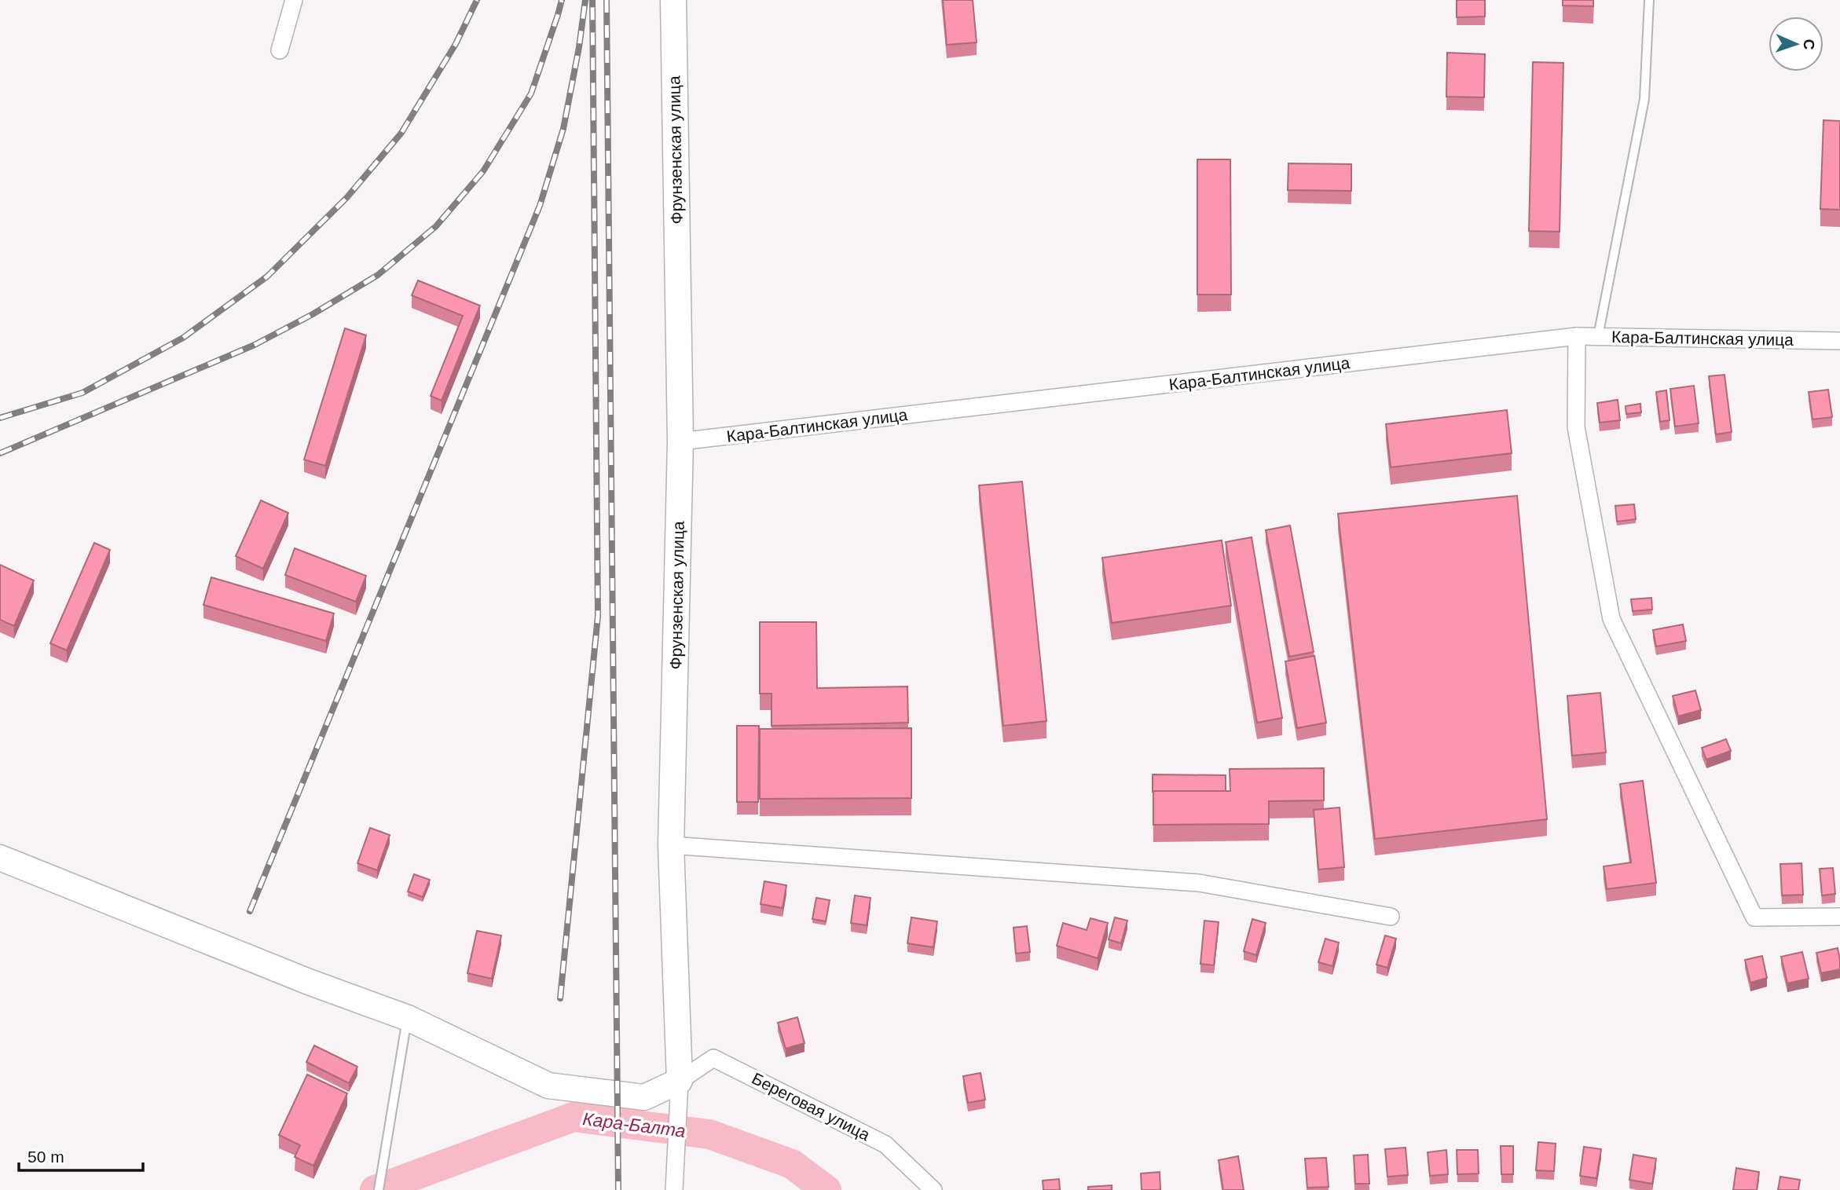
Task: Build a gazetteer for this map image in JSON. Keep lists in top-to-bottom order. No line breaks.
{"streets":{"street":["Фрунзенская улица","Кара-Балтинская улица","Береговая улица"]},"crossings":[["Фрунзенская улица","Кара-Балтинская улица"],["Фрунзенская улица","Береговая улица"]],"water":["Кара-Балта"],"scale_bar":"50 m","north":"right"}
